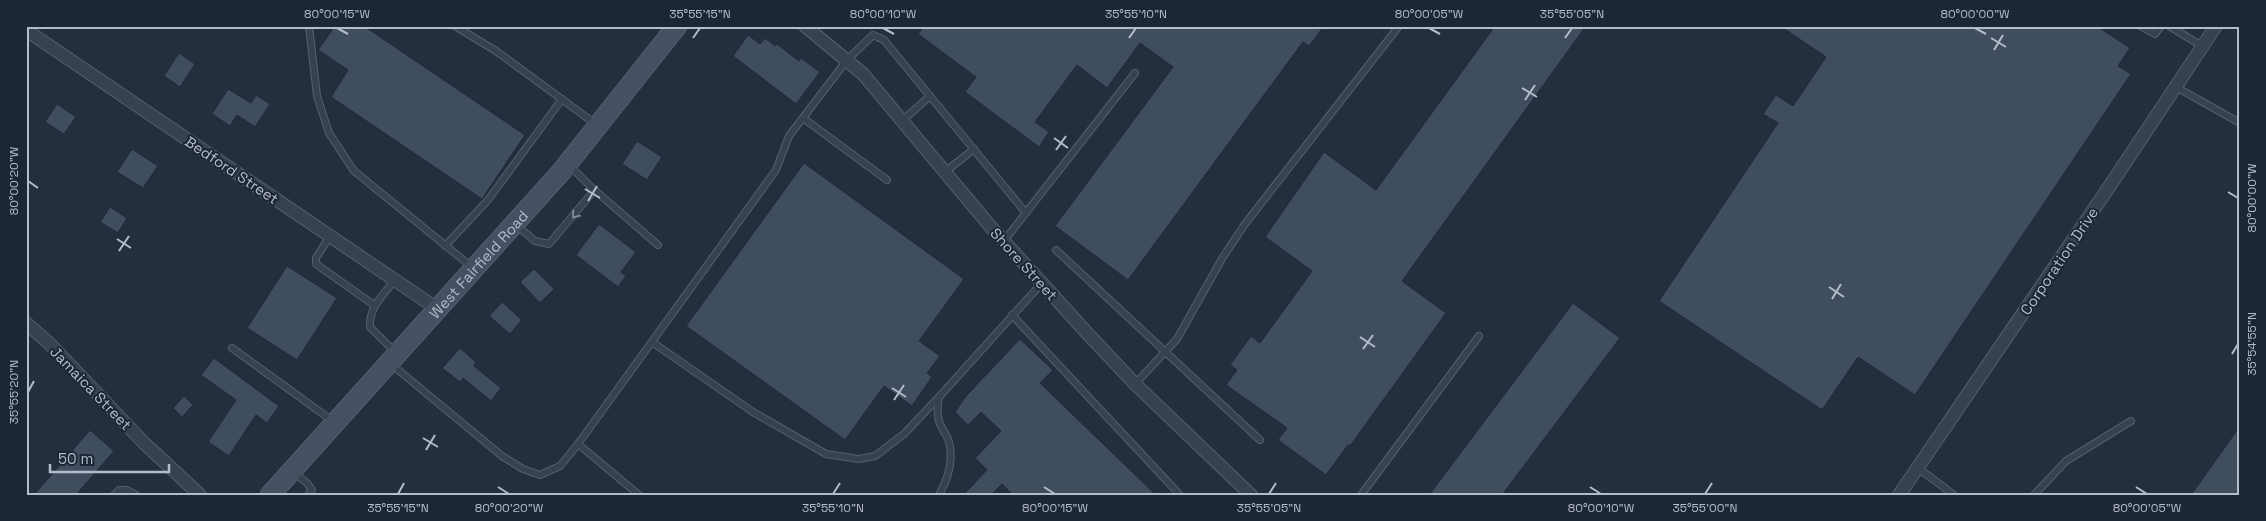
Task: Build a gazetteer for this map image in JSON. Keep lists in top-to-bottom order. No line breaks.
{"streets":{"main road":["West Fairfield Road"],"street":["Bedford Street","Corporation Drive","Shore Street","Jamaica Street"]},"crossings":[["Bedford Street","West Fairfield Road"]],"scale_bar":"50 m","coordinates":["80°00'15\"W","35°55'15\"N","80°00'10\"W","35°55'10\"N","80°00'05\"W","35°55'05\"N","80°00'00\"W","80°00'20\"W","35°54'55\"N","35°55'20\"N","35°55'00\"N"]}
